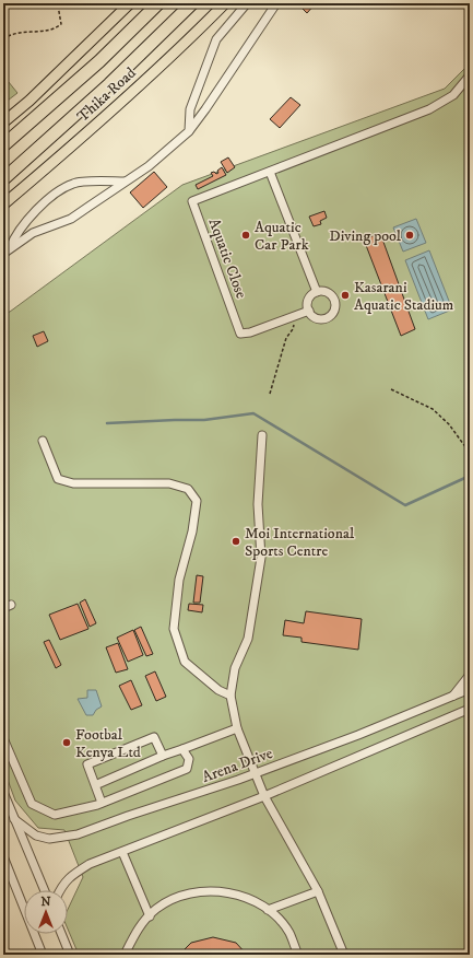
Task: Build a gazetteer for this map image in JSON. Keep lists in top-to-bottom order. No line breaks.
{"streets":{"highway":["Thika Road"],"street":["Aquatic Close","Arena Drive"]},"places":["Aquatic Car Park","Diving pool","Kasarani Aquatic Stadium","Moi International Sports Centre","Footbal Kenya Ltd"],"north":"top"}
